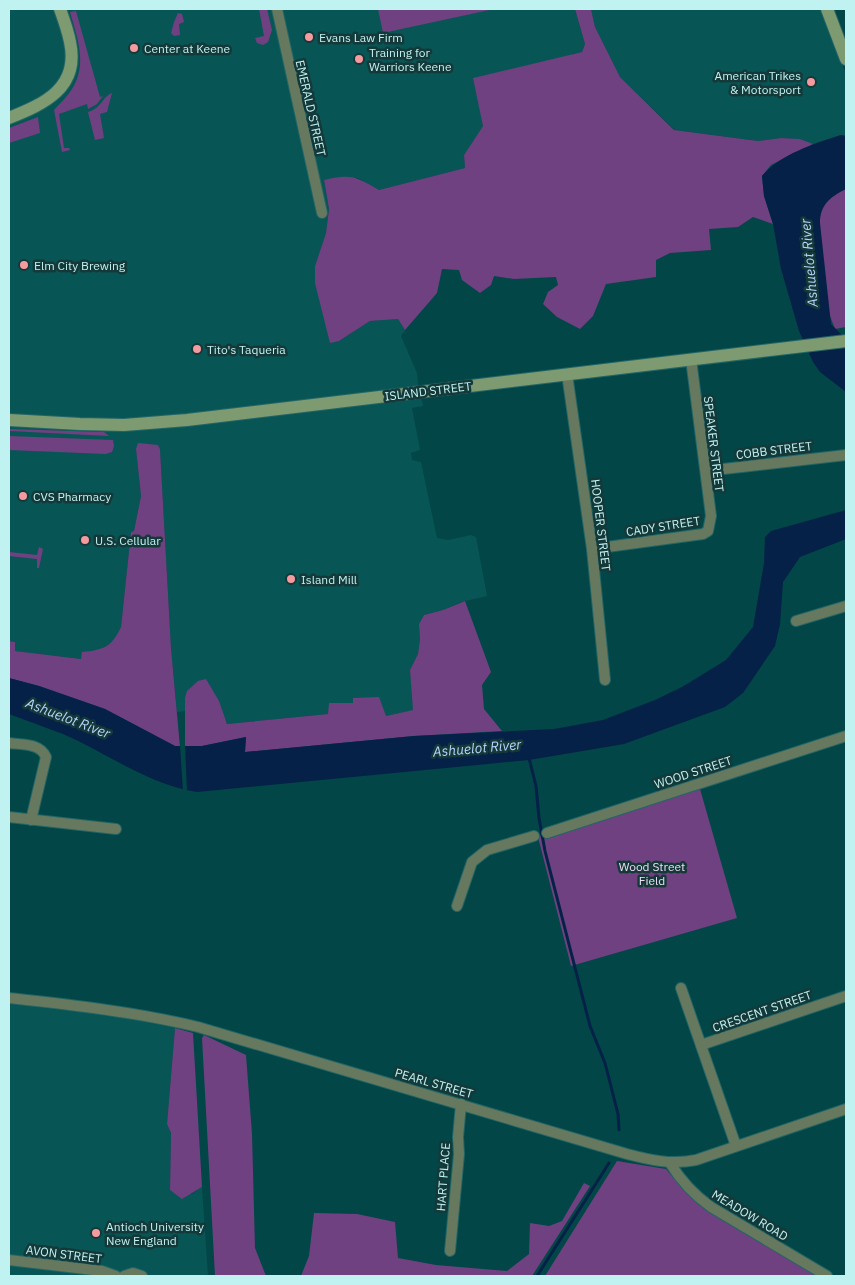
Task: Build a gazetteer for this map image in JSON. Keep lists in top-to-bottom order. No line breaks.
{"streets":{"street":["EMERALD STREET","ISLAND STREET","SPEAKER STREET","COBB STREET","HOOPER STREET","CADY STREET","WOOD STREET","CRESCENT STREET","PEARL STREET","HART PLACE","MEADOW ROAD","AVON STREET"]},"crossings":[["ISLAND STREET","SPEAKER STREET"],["ISLAND STREET","HOOPER STREET"],["SPEAKER STREET","COBB STREET"],["SPEAKER STREET","CADY STREET"],["HOOPER STREET","CADY STREET"],["CRESCENT STREET","PEARL STREET"],["PEARL STREET","HART PLACE"],["PEARL STREET","MEADOW ROAD"]],"water":["Ashuelot River"],"parks":["Wood Street Field"],"places":["Evans Law Firm","Center at Keene","Training for Warriors Keene","American Trikes & Motorsport","Elm City Brewing","Tito's Taqueria","CVS Pharmacy","U.S. Cellular","Island Mill","Antioch University New England"]}
